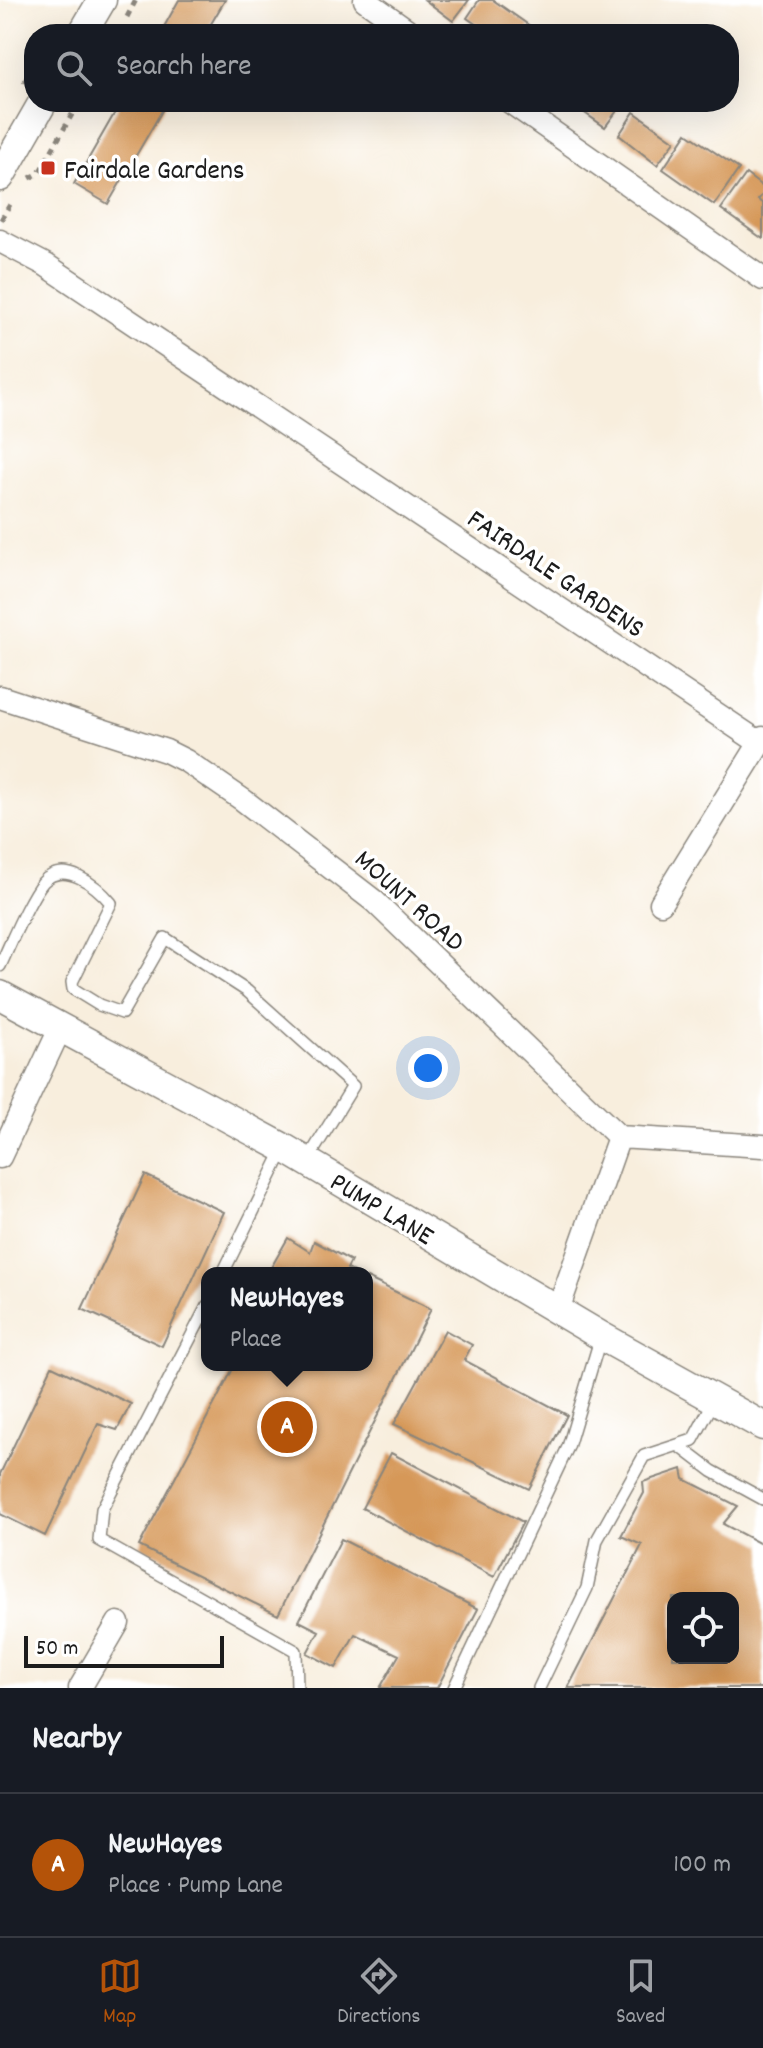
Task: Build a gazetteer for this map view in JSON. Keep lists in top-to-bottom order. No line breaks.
{"streets":{"street":["FAIRDALE GARDENS","MOUNT ROAD","PUMP LANE"]},"places":{"transit":["Fairdale Gardens"]},"scale_bar":"50 m","page":{"search":"Search here","popup":["NewHayes","Place"],"pins":"A","scale":"50 m","heading":"Nearby","list":[{"mark":"A","name":"NewHayes","note":"Place · Pump Lane","value":"100 m"}],"nav":["Map","Directions","Saved"]}}
